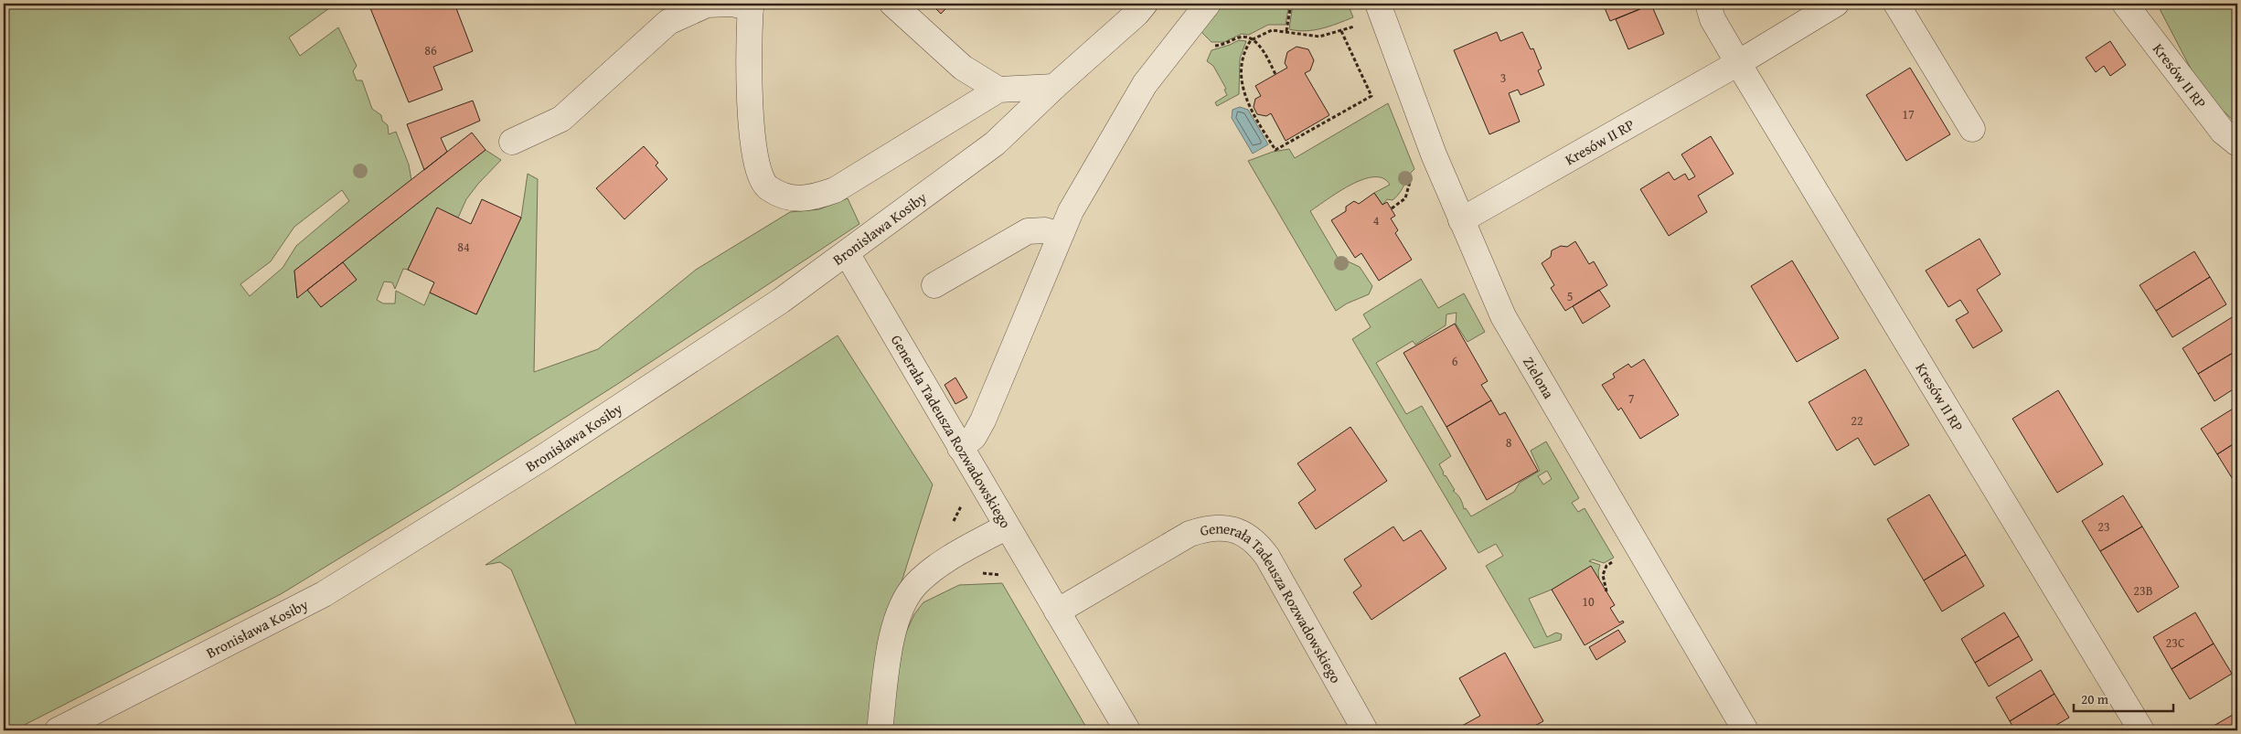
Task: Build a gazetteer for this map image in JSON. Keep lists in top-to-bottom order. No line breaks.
{"streets":{"street":["Kresów II RP","Bronisława Kosiby","Zielona","Generała Tadeusza Rozwadowskiego"]},"crossings":[["Kresów II RP","Zielona"],["Bronisława Kosiby","Generała Tadeusza Rozwadowskiego"]],"house_numbers":["86","3","17","4","84","5","6","7","22","8","23","23B","10","23C"],"scale_bar":"20 m"}
